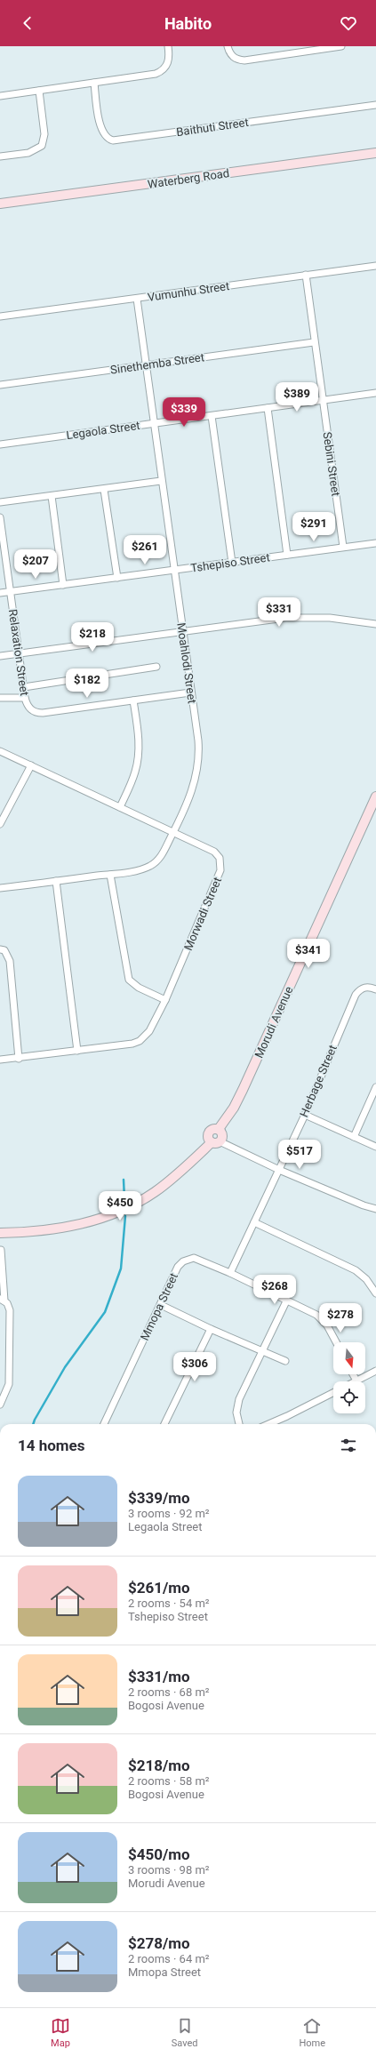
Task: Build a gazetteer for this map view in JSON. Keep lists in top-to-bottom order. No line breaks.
{"streets":{"street":["Baithuti Street","Waterberg Road","Vumunhu Street","Sinethemba Street","Legaola Street","Sebini Street","Tshepiso Street","Relaxation Street","Moahlodi Street","Morwadi Street","Morudi Avenue","Herbage Street","Mmopa Street"]},"crossings":[["Vumunhu Street","Sebini Street"],["Vumunhu Street","Moahlodi Street"],["Sinethemba Street","Sebini Street"],["Sinethemba Street","Moahlodi Street"],["Legaola Street","Sebini Street"],["Legaola Street","Moahlodi Street"],["Sebini Street","Tshepiso Street"],["Tshepiso Street","Relaxation Street"],["Tshepiso Street","Moahlodi Street"],["Relaxation Street","Moahlodi Street"],["Moahlodi Street","Morwadi Street"],["Herbage Street","Mmopa Street"]],"north":"bottom","page":{"header":"Habito","price":["$389","$339","$291","$261","$207","$331","$218","$182","$341","$517","$450","$268","$278","$306"],"heading":"14 homes","list":[{"name":"$339/mo","note":"3 rooms · 92 m² · Legaola Street"},{"name":"$261/mo","note":"2 rooms · 54 m² · Tshepiso Street"},{"name":"$331/mo","note":"2 rooms · 68 m² · Bogosi Avenue"},{"name":"$218/mo","note":"2 rooms · 58 m² · Bogosi Avenue"},{"name":"$450/mo","note":"3 rooms · 98 m² · Morudi Avenue"},{"name":"$278/mo","note":"2 rooms · 64 m² · Mmopa Street"}],"tabs":["Map","Saved","Home"]}}
